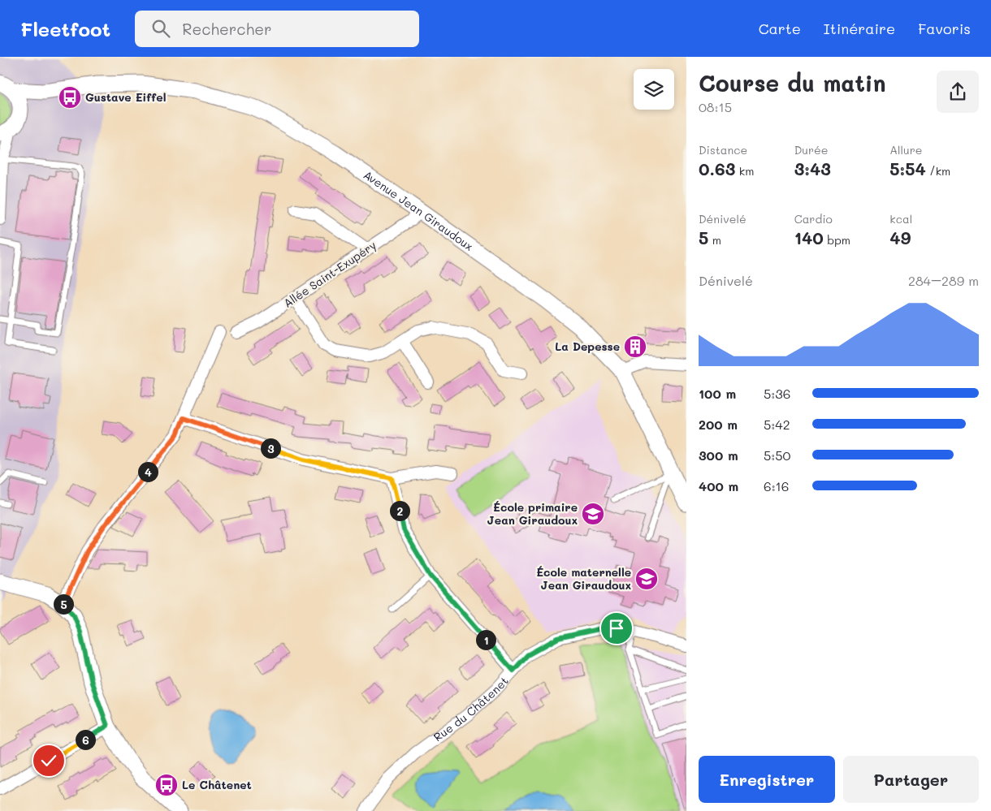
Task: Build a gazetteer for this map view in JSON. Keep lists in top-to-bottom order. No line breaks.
{"streets":{"street":["Avenue Jean Giraudoux","Allée Saint-Exupéry","Rue du Châtenet"]},"crossings":[["Avenue Jean Giraudoux","Allée Saint-Exupéry"]],"places":{"bus stop":["Gustave Eiffel","Le Châtenet"],"building":["La Depesse"],"school or university":["École primaire Jean Giraudoux","École maternelle Jean Giraudoux"]},"page":{"header":"Fleetfoot","search":"Rechercher","nav":["Carte","Itinéraire","Favoris"],"heading":["Course du matin","08:15"],"stats":[["Distance","0.63 km"],["Durée","3:43"],["Allure","5:54 /km"],["Dénivelé","5 m"],["Cardio","140 bpm"],["kcal","49"]],"chart":["Dénivelé","284–289 m"],"list":[{"name":"100 m","note":"5:36"},{"name":"200 m","note":"5:42"},{"name":"300 m","note":"5:50"},{"name":"400 m","note":"6:16"}],"pins":["3","4","2","5","1","6"],"buttons":["Enregistrer","Partager"]}}
